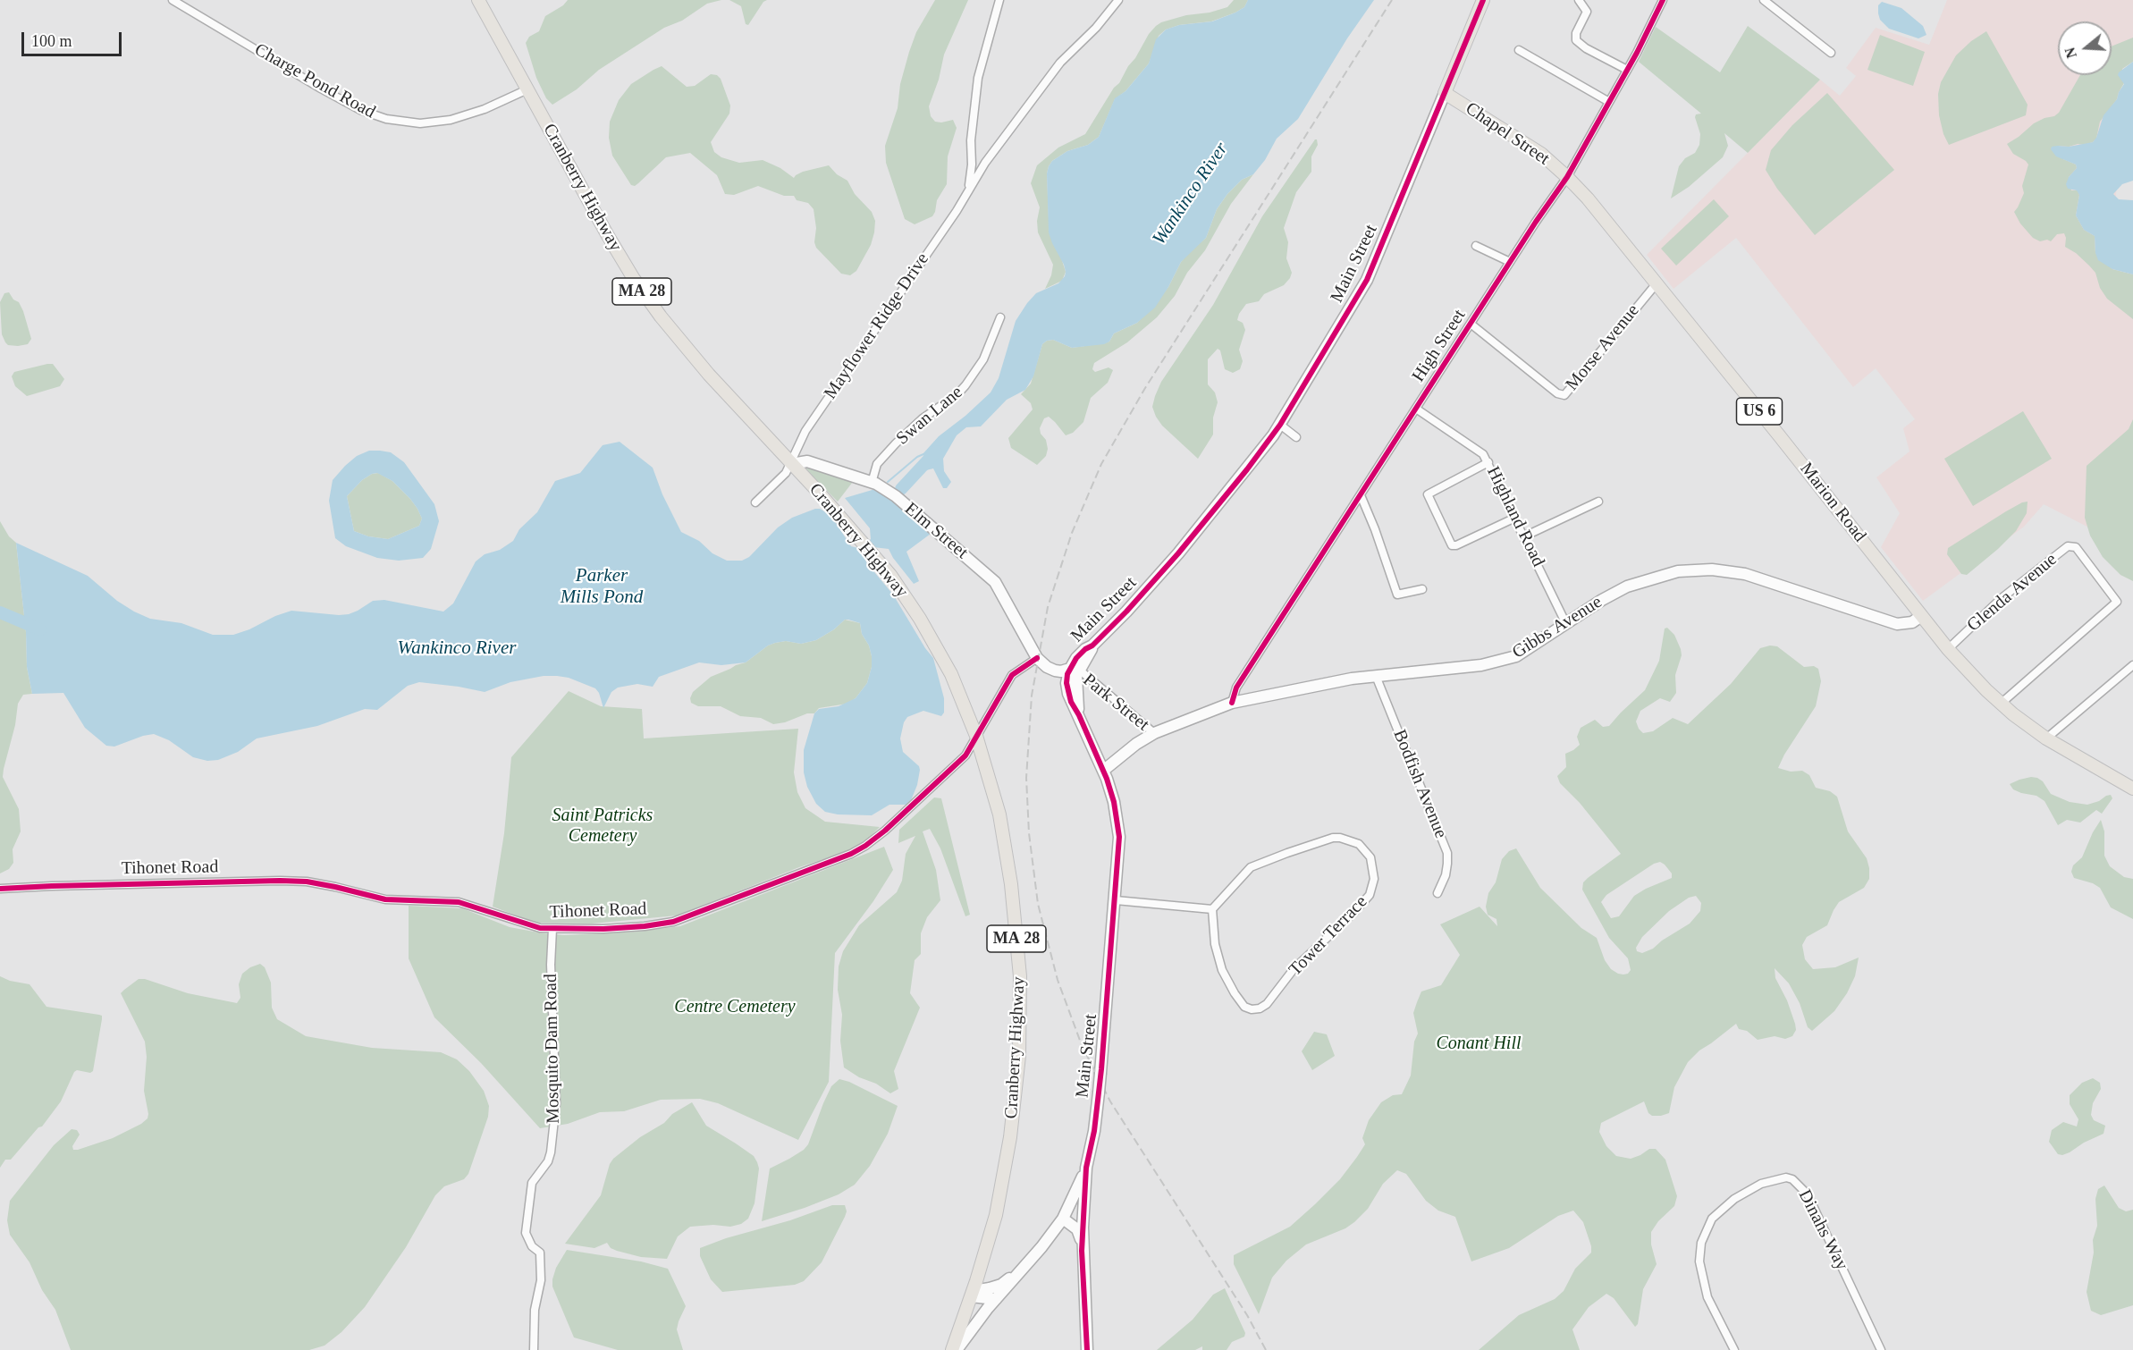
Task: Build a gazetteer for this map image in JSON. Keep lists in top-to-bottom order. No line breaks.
{"streets":{"main road":["Chapel Street","Cranberry Highway","Main Street","MA 28","US 6","Marion Road","Elm Street","Gibbs Avenue"],"street":["Charge Pond Road","Mayflower Ridge Drive","High Street","Morse Avenue","Swan Lane","Highland Road","Glenda Avenue","Park Street","Bodfish Avenue","Tihonet Road","Tower Terrace","Mosquito Dam Road","Dinahs Way"]},"crossings":[["Charge Pond Road","Cranberry Highway"],["Chapel Street","Main Street"],["Chapel Street","High Street"],["Chapel Street","Marion Road"],["Cranberry Highway","Mayflower Ridge Drive"],["Cranberry Highway","Elm Street"],["Cranberry Highway","Tihonet Road"],["Main Street","Elm Street"],["Main Street","Gibbs Avenue"],["Main Street","Park Street"],["Mayflower Ridge Drive","Elm Street"],["High Street","Morse Avenue"],["High Street","Marion Road"],["High Street","Highland Road"],["High Street","Gibbs Avenue"],["Morse Avenue","Marion Road"],["Swan Lane","Elm Street"],["Marion Road","Glenda Avenue"],["Marion Road","Gibbs Avenue"],["Highland Road","Gibbs Avenue"],["Elm Street","Park Street"],["Elm Street","Tihonet Road"],["Gibbs Avenue","Park Street"],["Gibbs Avenue","Bodfish Avenue"],["Tihonet Road","Mosquito Dam Road"]],"water":["Wankinco River","Parker Mills Pond"],"parks":["Saint Patricks Cemetery","Centre Cemetery","Conant Hill"],"scale_bar":"100 m","north":"left"}
